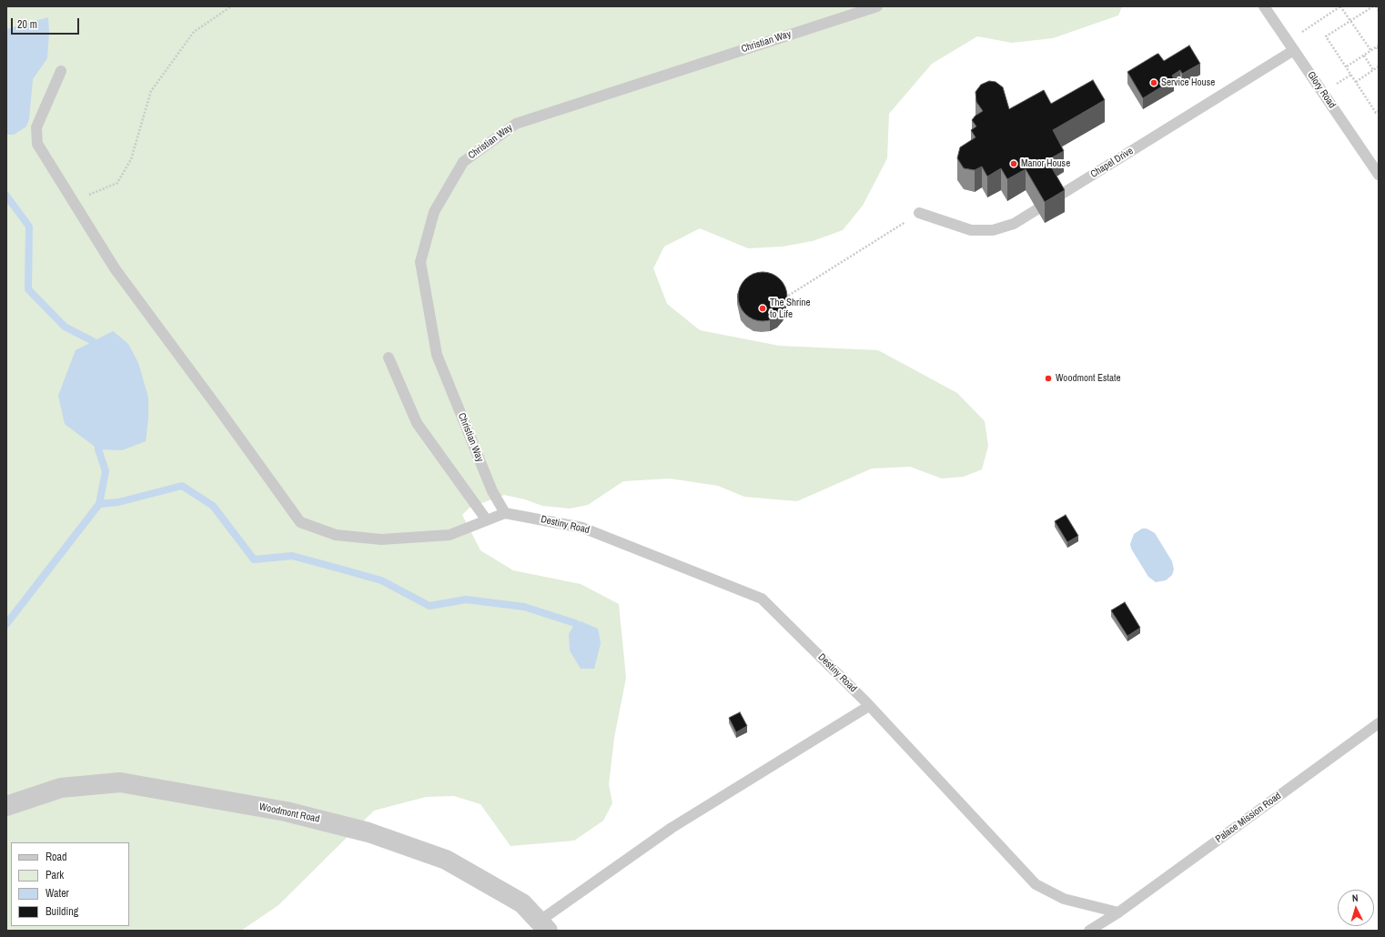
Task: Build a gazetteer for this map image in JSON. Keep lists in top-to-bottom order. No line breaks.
{"streets":{"street":["Woodmont Road"],"lane":["Christian Way","Glory Road","Chapel Drive","Destiny Road","Palace Mission Road"]},"crossings":[["Christian Way","Destiny Road"],["Glory Road","Chapel Drive"],["Destiny Road","Palace Mission Road"]],"places":["Service House","Manor House","The Shrine to Life","Woodmont Estate"],"legend":["Road","Park","Water","Building"],"scale_bar":"20 m","north":"top"}
